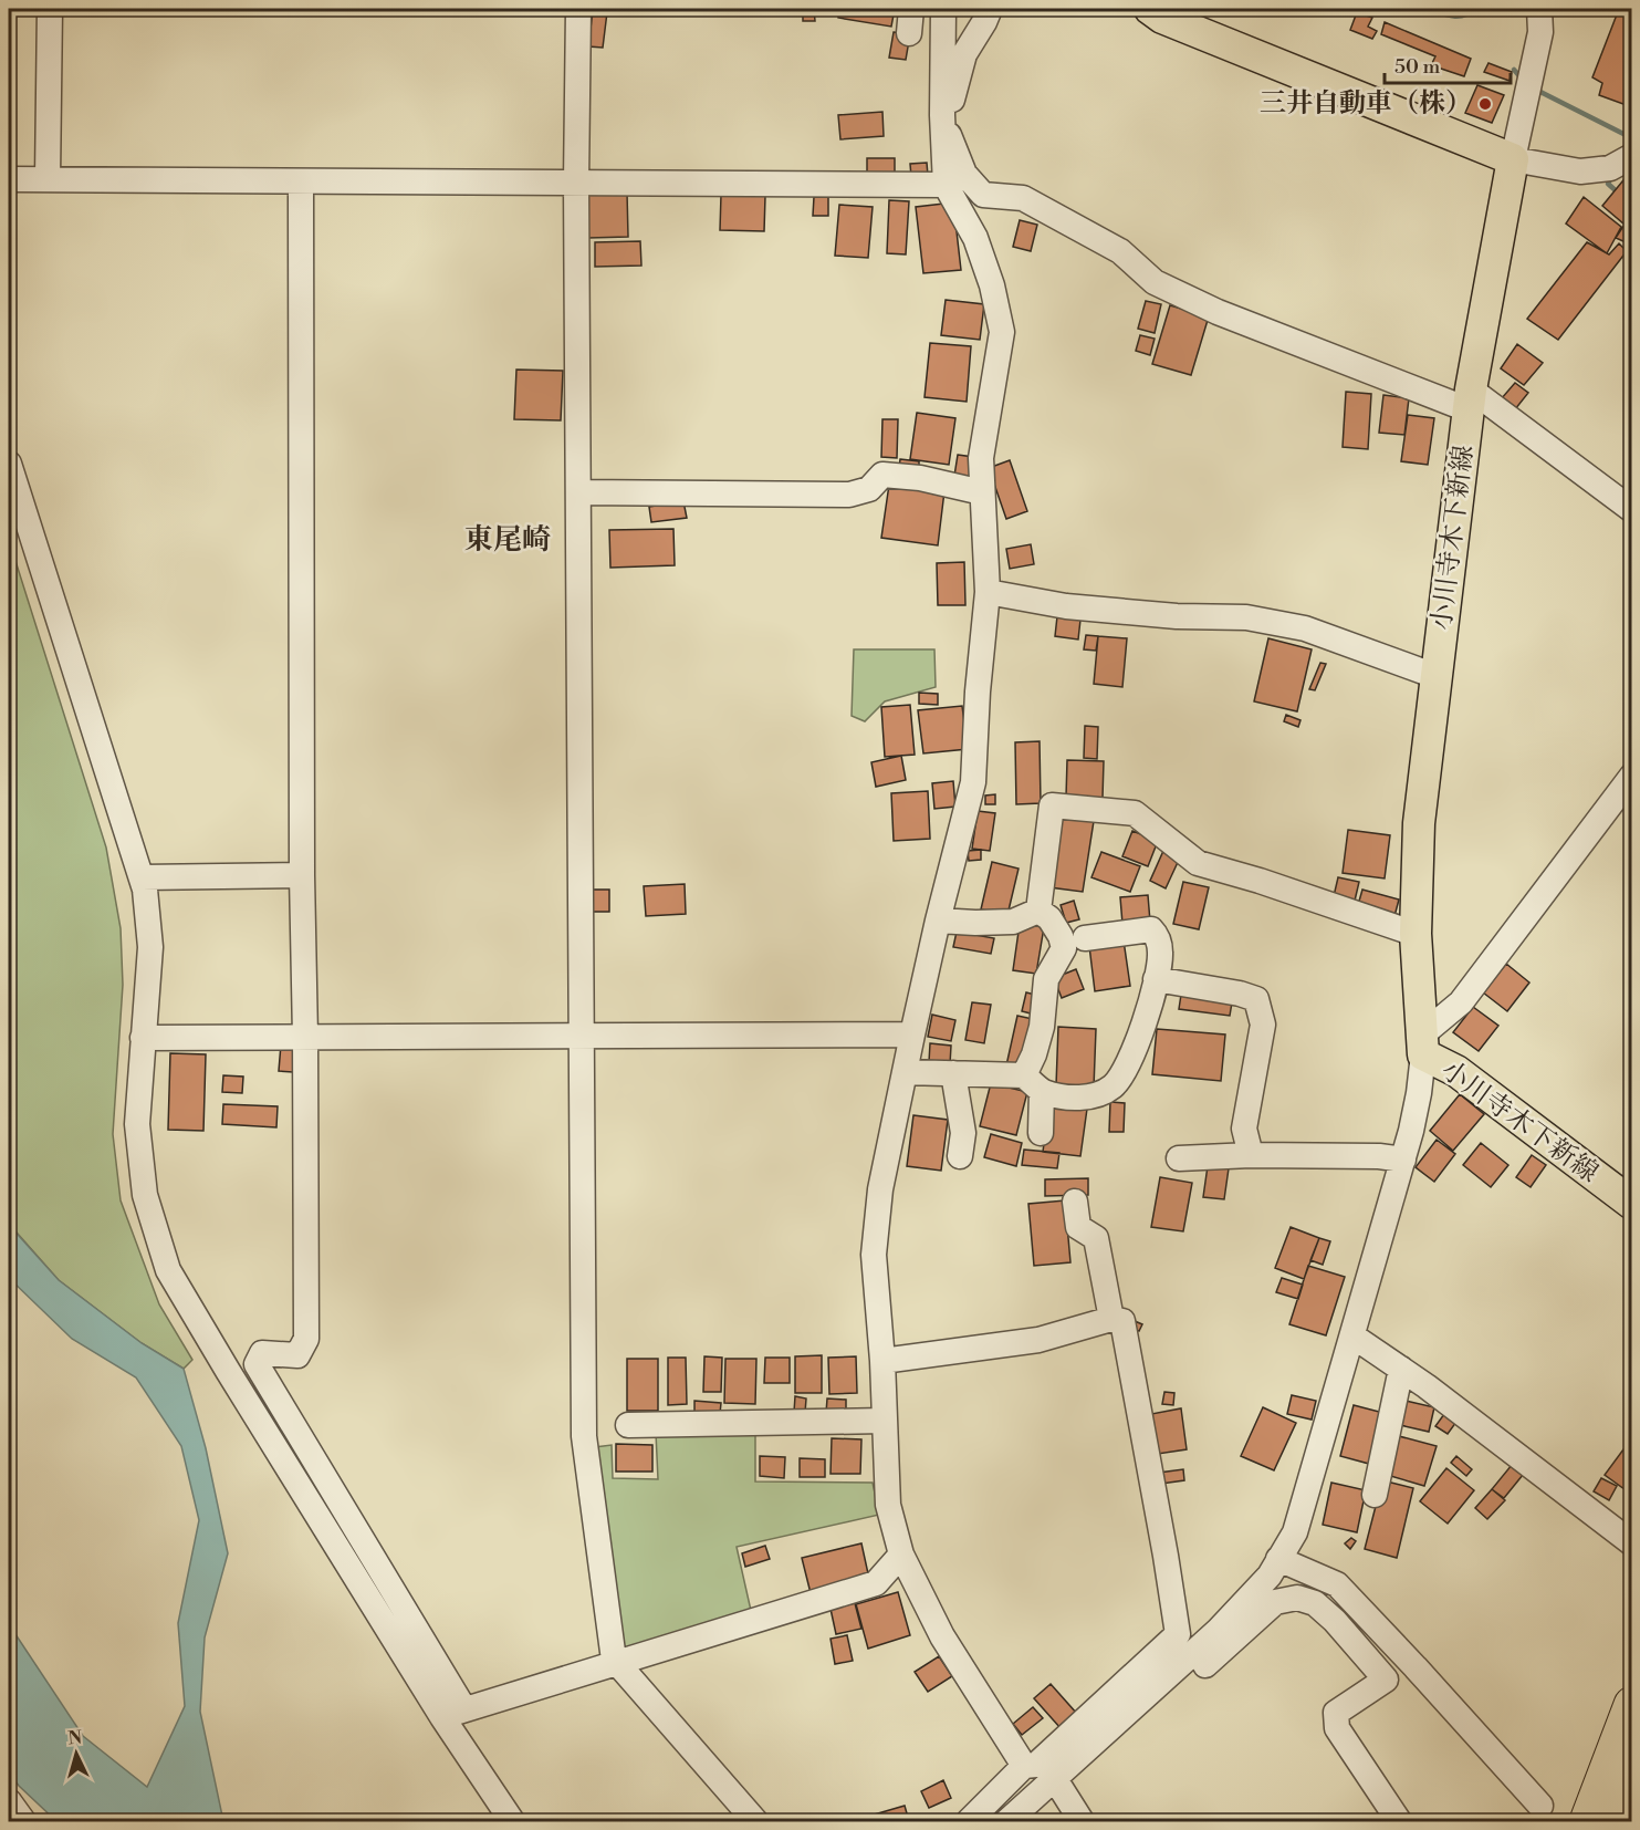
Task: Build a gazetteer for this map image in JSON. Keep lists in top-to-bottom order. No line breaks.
{"streets":{"main road":["小川寺木下新線"]},"districts":["東尾崎"],"places":["三井自動車（株）"],"scale_bar":"50 m","north":"top"}
